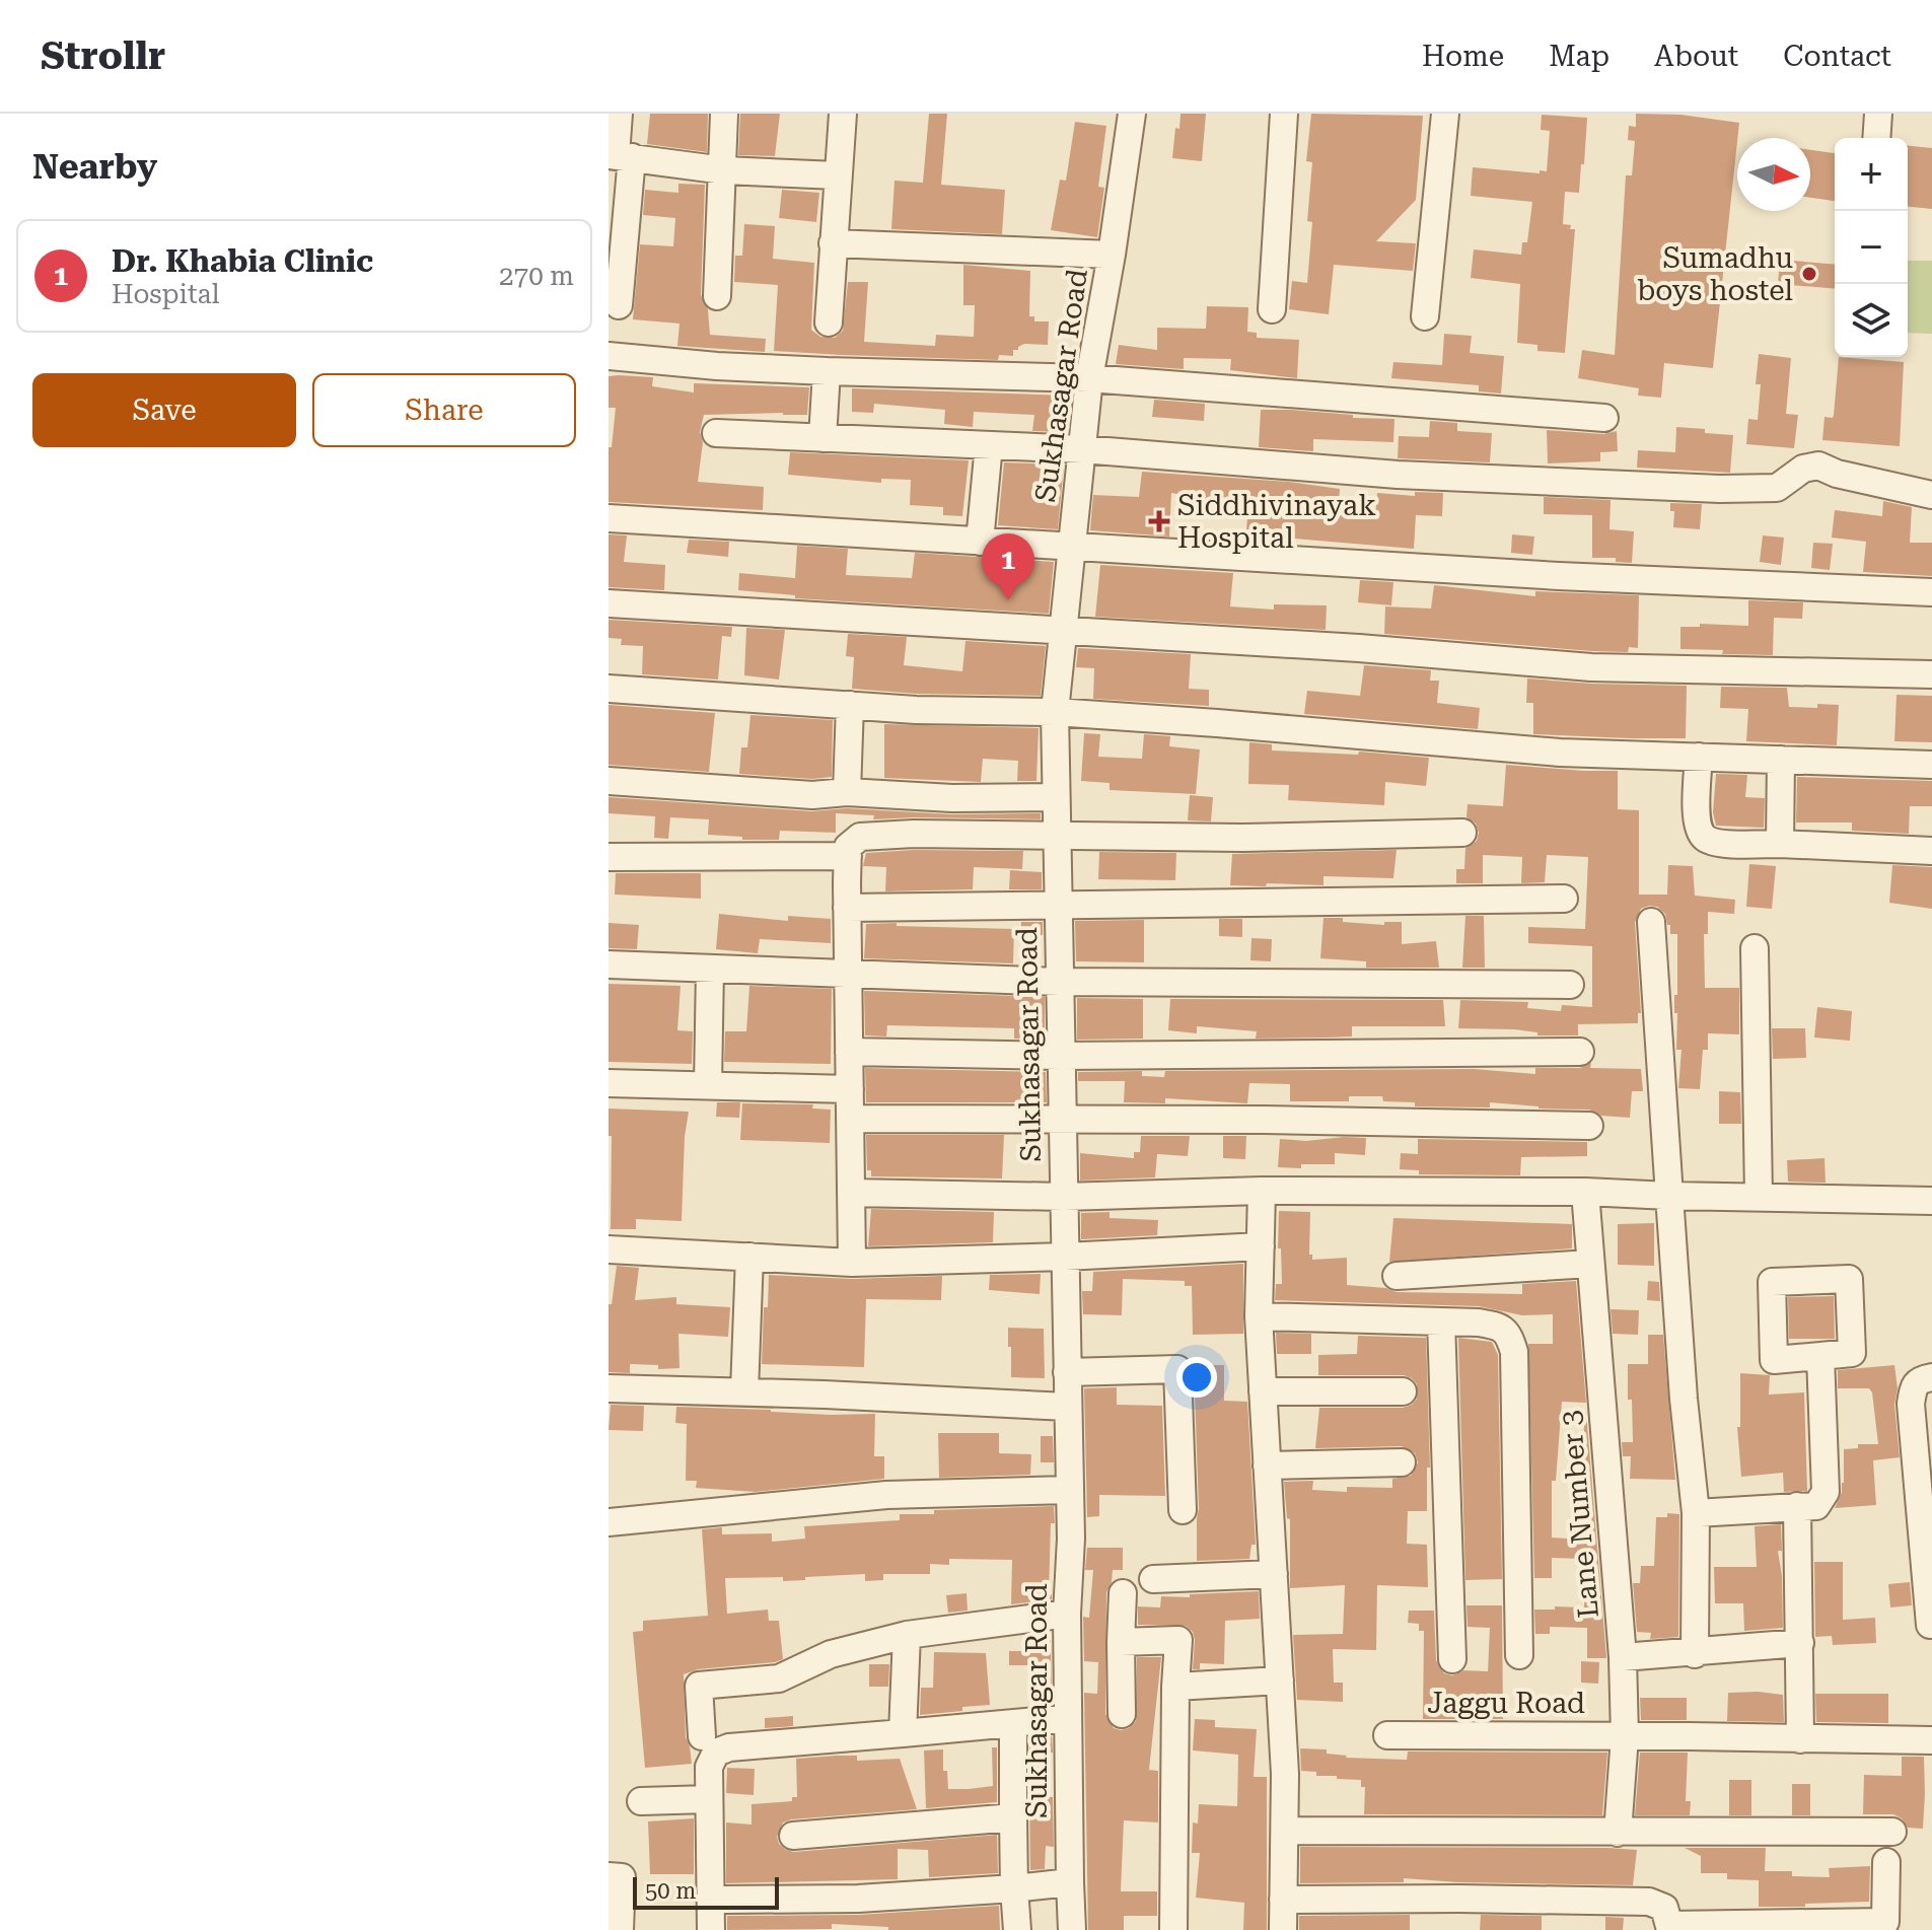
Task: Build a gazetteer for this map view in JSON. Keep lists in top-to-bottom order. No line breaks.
{"streets":{"street":["Sukhasagar Road","Lane Number 3","Jaggu Road"]},"crossings":[["Lane Number 3","Jaggu Road"]],"places":{"other":["Sumadhu boys hostel"],"health":["Siddhivinayak Hospital"]},"scale_bar":"50 m","north":"right","page":{"header":"Strollr","nav":["Home","Map","About","Contact"],"heading":"Nearby","map_buttons":["+","−"],"list":[{"mark":"1","name":"Dr. Khabia Clinic","note":"Hospital","value":"270 m"}],"buttons":["Save","Share"],"pins":"1","scale":"50 m"}}
